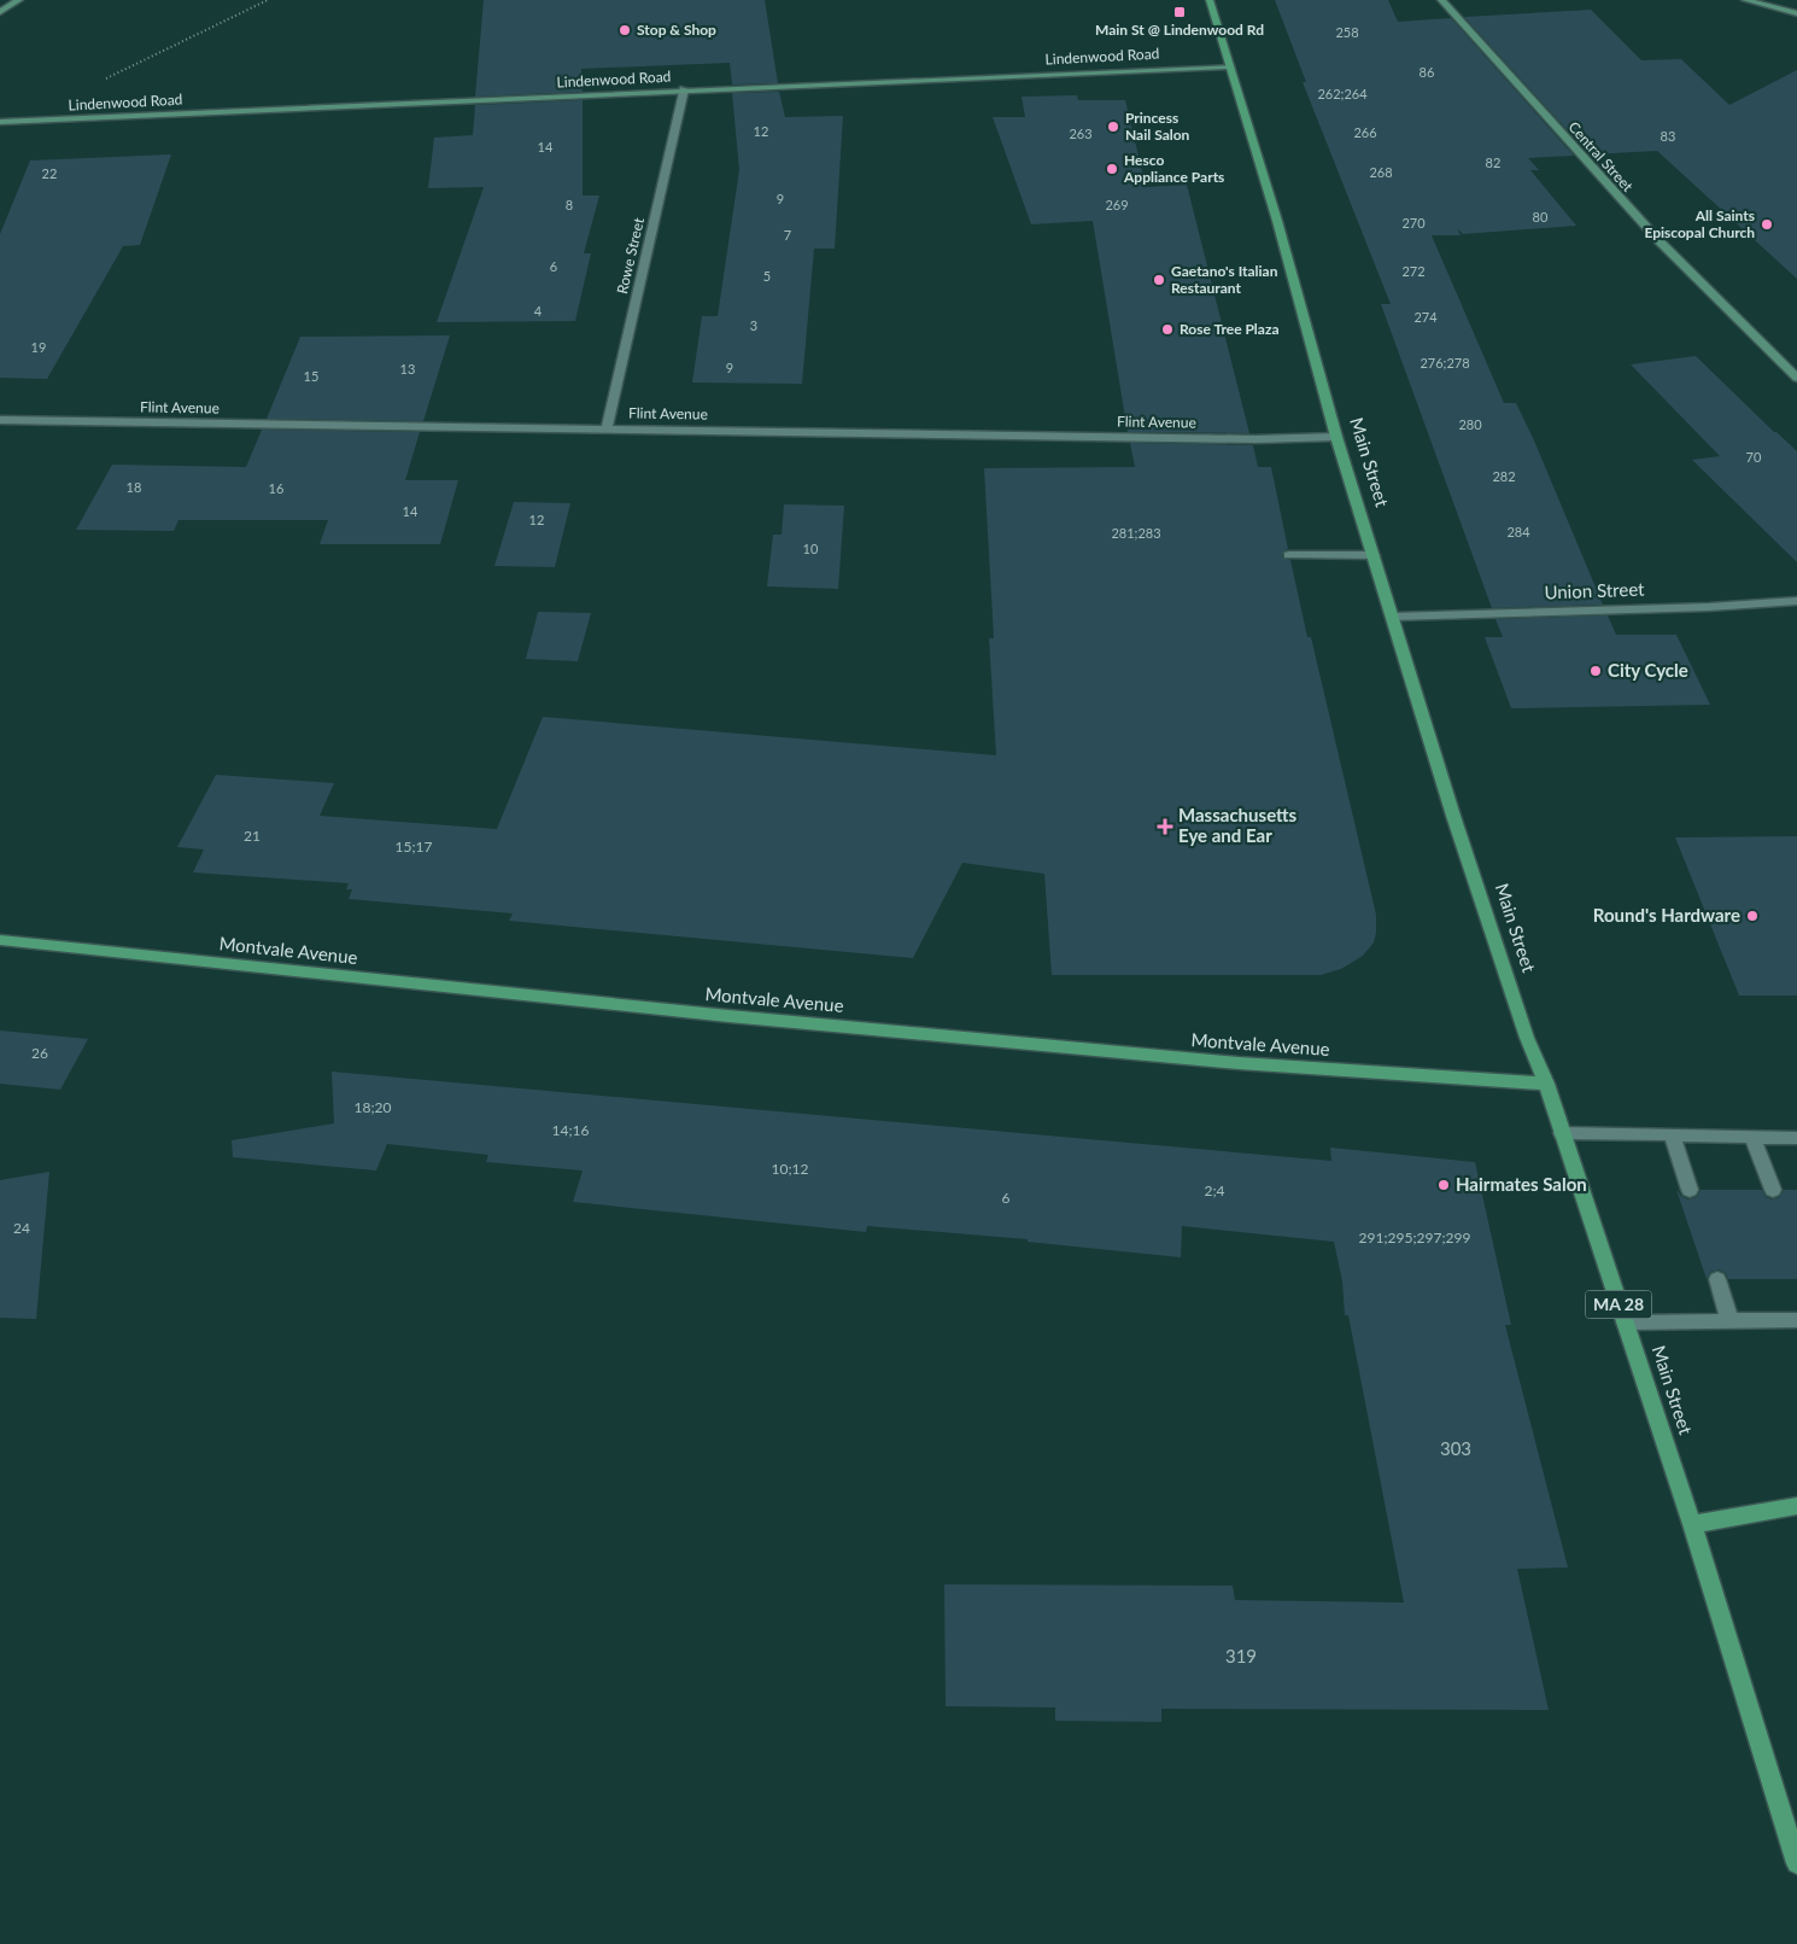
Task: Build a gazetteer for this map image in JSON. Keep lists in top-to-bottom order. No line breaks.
{"streets":{"main road":["Main Street","Montvale Avenue","MA 28"],"street":["Lindenwood Road","Central Street","Rowe Street","Flint Avenue","Union Street"]},"crossings":[["Lindenwood Road","Rowe Street"],["Lindenwood Road","Main Street"],["Rowe Street","Flint Avenue"],["Flint Avenue","Main Street"],["Main Street","Union Street"],["Main Street","Montvale Avenue"]],"places":{"transit":["Main St @ Lindenwood Rd"],"other":["Stop & Shop","Princess Nail Salon","Hesco Appliance Parts","All Saints Episcopal Church","Gaetano's Italian Restaurant","Rose Tree Plaza","City Cycle","Round's Hardware","Hairmates Salon"],"health":["Massachusetts Eye and Ear"]},"house_numbers":["258","86","262;264","12","266","263","83","14","82","268","22","9","8","269","80","270","7","6","272","5","4","274","3","19","276;278","9","13","15","280","70","282","18","16","14","12","284","281;283","10","21","15;17","26","18;20","14;16","10;12","2;4","6","24","291;295;297;299","303","319"]}
